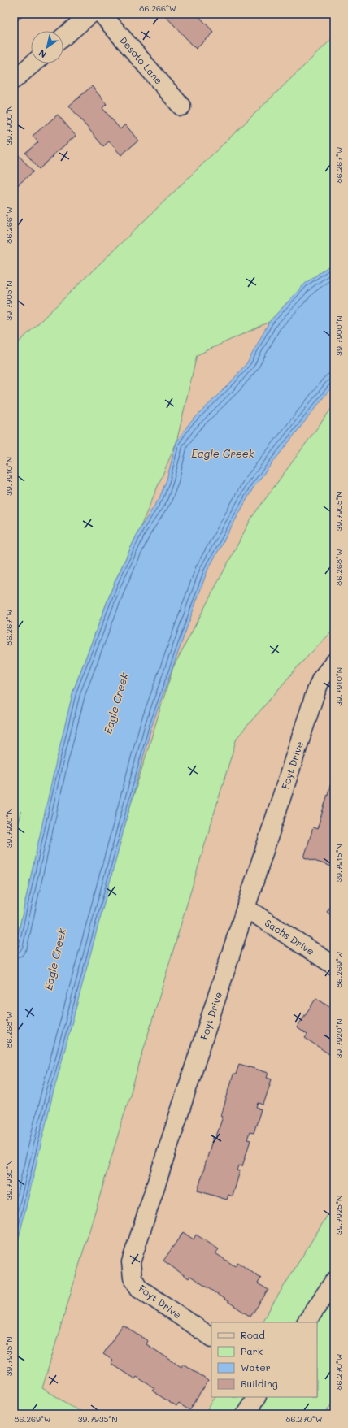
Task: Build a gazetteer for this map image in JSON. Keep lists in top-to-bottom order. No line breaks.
{"streets":{"street":["Desoto Lane","Foyt Drive","Sachs Drive"]},"crossings":[["Foyt Drive","Sachs Drive"]],"water":["Eagle Creek"],"legend":["Road","Park","Water","Building"],"north":"bottom left","coordinates":["86.266°W","39.7900°N","86.267°W","39.7905°N","39.7910°N","86.268°W","39.7920°N","39.7915°N","86.269°W","39.7930°N","39.7925°N","39.7935°N","86.270°W"]}
